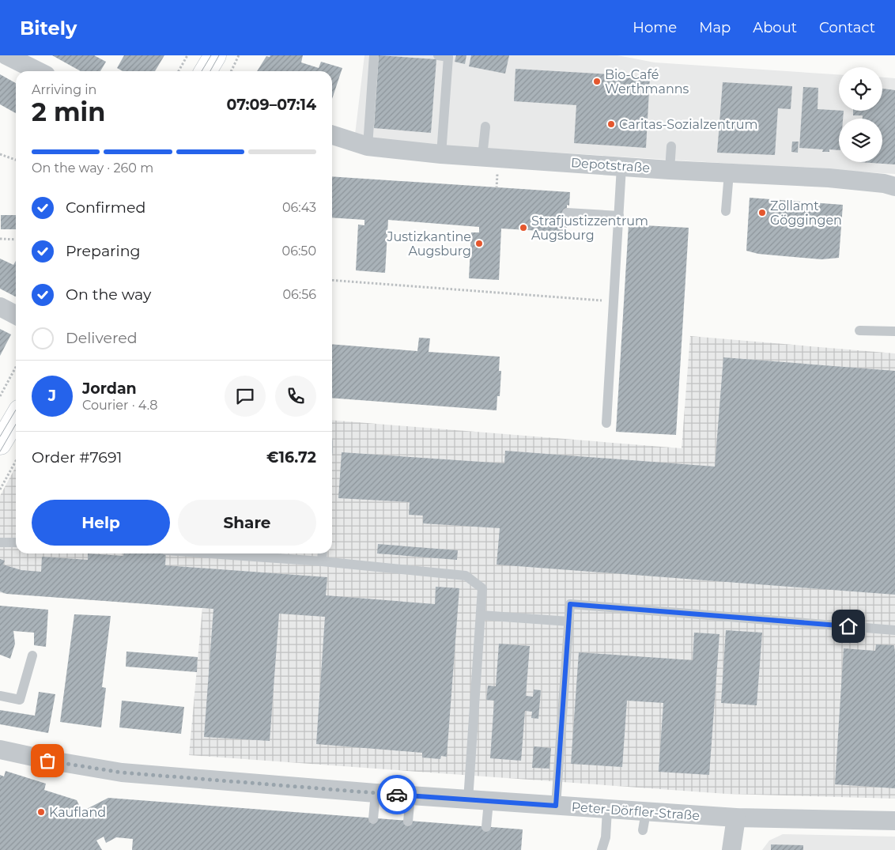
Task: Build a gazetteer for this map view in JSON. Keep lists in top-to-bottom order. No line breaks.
{"streets":{"street":["Depotstraße","Peter-Dörfler-Straße"]},"places":["Bio-Café Werthmanns","Caritas-Sozialzentrum","Zollamt Göggingen","Strafjustizzentrum Augsburg","Justizkantine Augsburg","Kaufland"],"page":{"header":"Bitely","nav":["Home","Map","About","Contact"],"heading":["2 min","Arriving in","07:09–07:14"],"panel":["Jordan","Courier · 4.8","Order #7691","€16.72"],"bar":"On the way · 260 m","list":[["Confirmed","06:43"],["Preparing","06:50"],["On the way","06:56"],"Delivered"],"round":"J","buttons":["Help","Share"]}}
